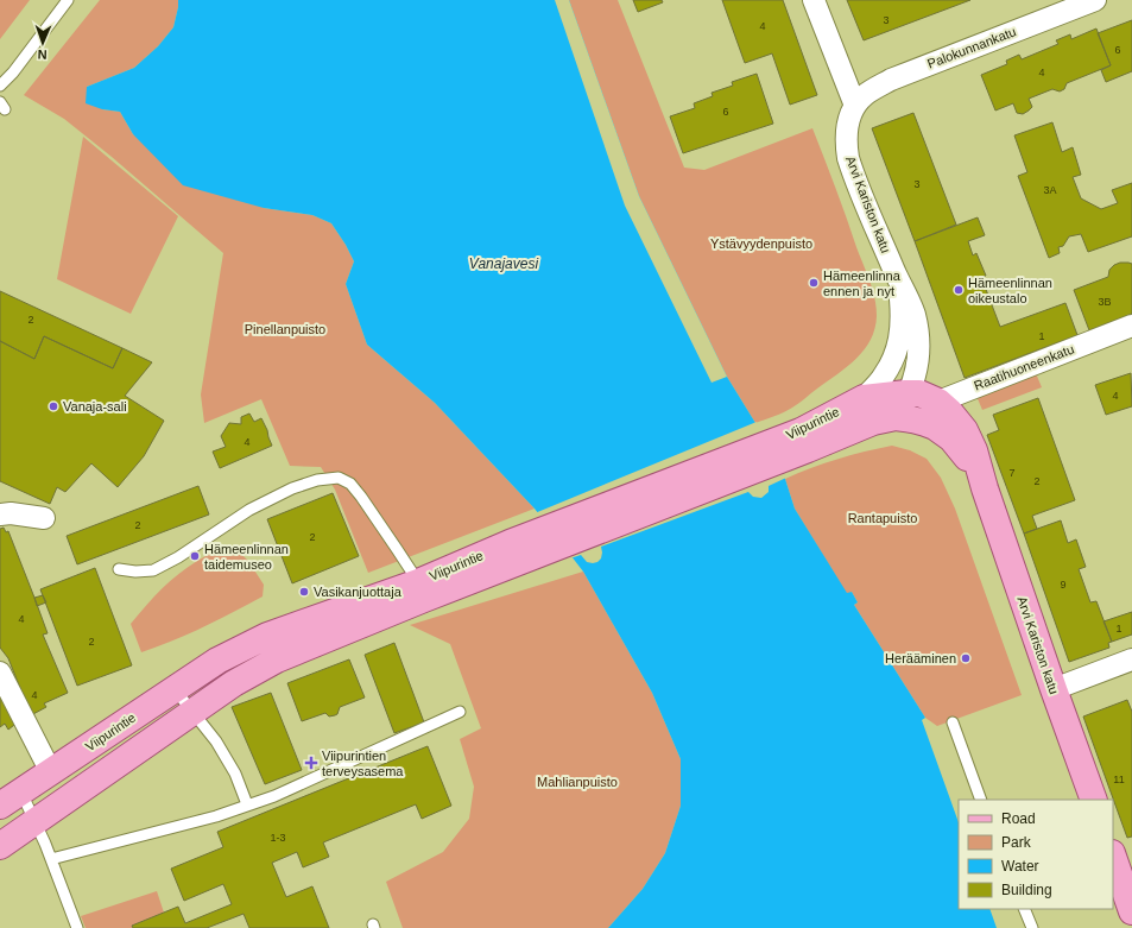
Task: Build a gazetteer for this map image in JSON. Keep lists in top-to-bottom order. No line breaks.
{"streets":{"main road":["Arvi Kariston katu","Viipurintie"],"street":["Palokunnankatu","Raatihuoneenkatu"]},"crossings":[["Palokunnankatu","Arvi Kariston katu"],["Arvi Kariston katu","Raatihuoneenkatu"],["Arvi Kariston katu","Viipurintie"],["Raatihuoneenkatu","Viipurintie"]],"water":["Vanajavesi"],"parks":["Ystävyydenpuisto","Pinellanpuisto","Rantapuisto","Mahlianpuisto"],"places":{"other":["Hämeenlinna ennen ja nyt","Hämeenlinnan oikeustalo","Vanaja-sali","Hämeenlinnan taidemuseo","Vasikanjuottaja","Herääminen"],"health":["Viipurintien terveysasema"]},"house_numbers":["3","4","6","4","6","3","3A","3B","2","1","4","4","7","2","2","2","9","4","1","2","4","11","1-3"],"legend":["Road","Park","Water","Building"],"north":"bottom"}
